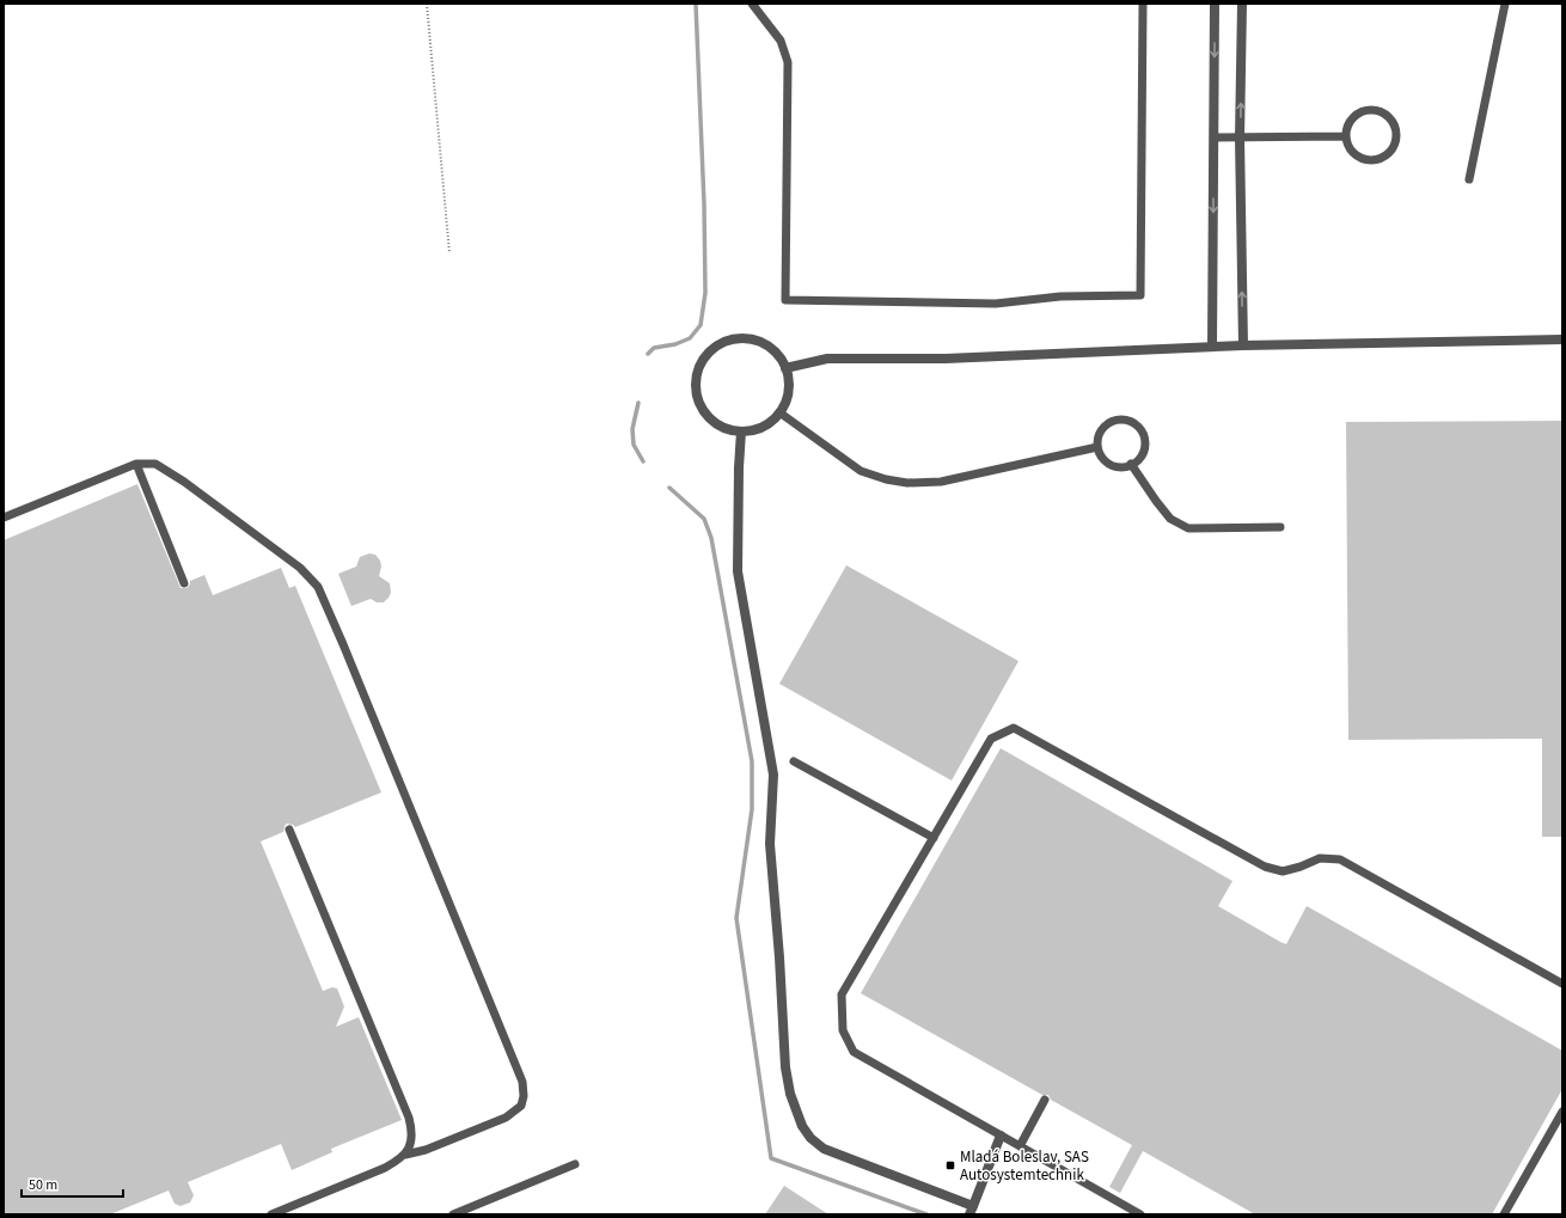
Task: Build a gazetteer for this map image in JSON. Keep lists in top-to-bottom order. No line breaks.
{"places":{"transit":["Mladá Boleslav, SAS Autosystemtechnik"]},"scale_bar":"50 m"}
